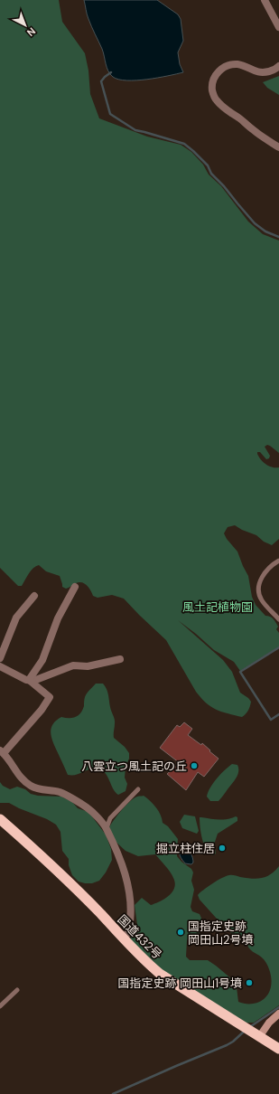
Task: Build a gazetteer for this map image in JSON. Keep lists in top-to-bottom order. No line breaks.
{"streets":{"highway":["国道432号"]},"parks":["風土記植物園"],"places":["八雲立つ風土記の丘","掘立柱住居","国指定史跡 岡田山2号墳","国指定史跡 岡田山1号墳"],"north":"bottom right"}
